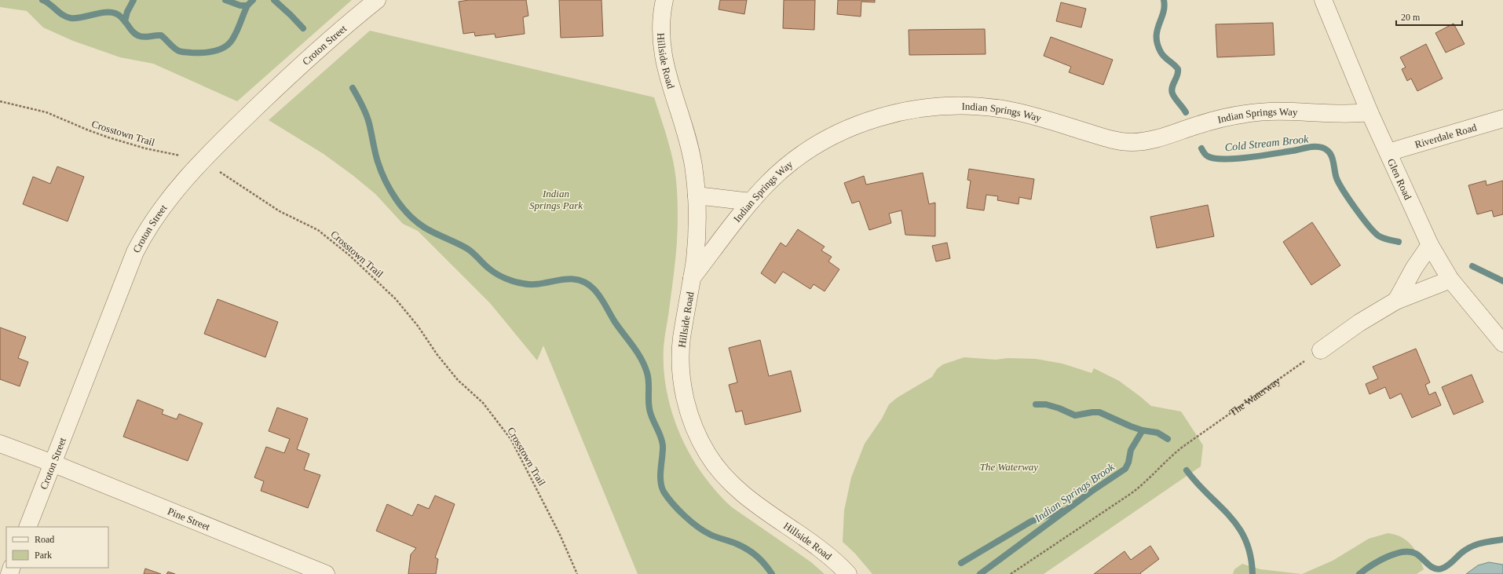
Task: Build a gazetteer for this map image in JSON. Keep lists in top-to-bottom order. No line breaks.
{"streets":{"street":["Croton Street","Hillside Road","Indian Springs Way","Riverdale Road","Glen Road","Pine Street"],"path":["Crosstown Trail","The Waterway"]},"crossings":[["Croton Street","Crosstown Trail"],["Croton Street","Pine Street"],["Hillside Road","Indian Springs Way"],["Indian Springs Way","Glen Road"],["Riverdale Road","Glen Road"]],"water":["Cold Stream Brook","Indian Springs Brook"],"parks":["Indian Springs Park","The Waterway"],"legend":["Road","Park"],"scale_bar":"20 m"}
